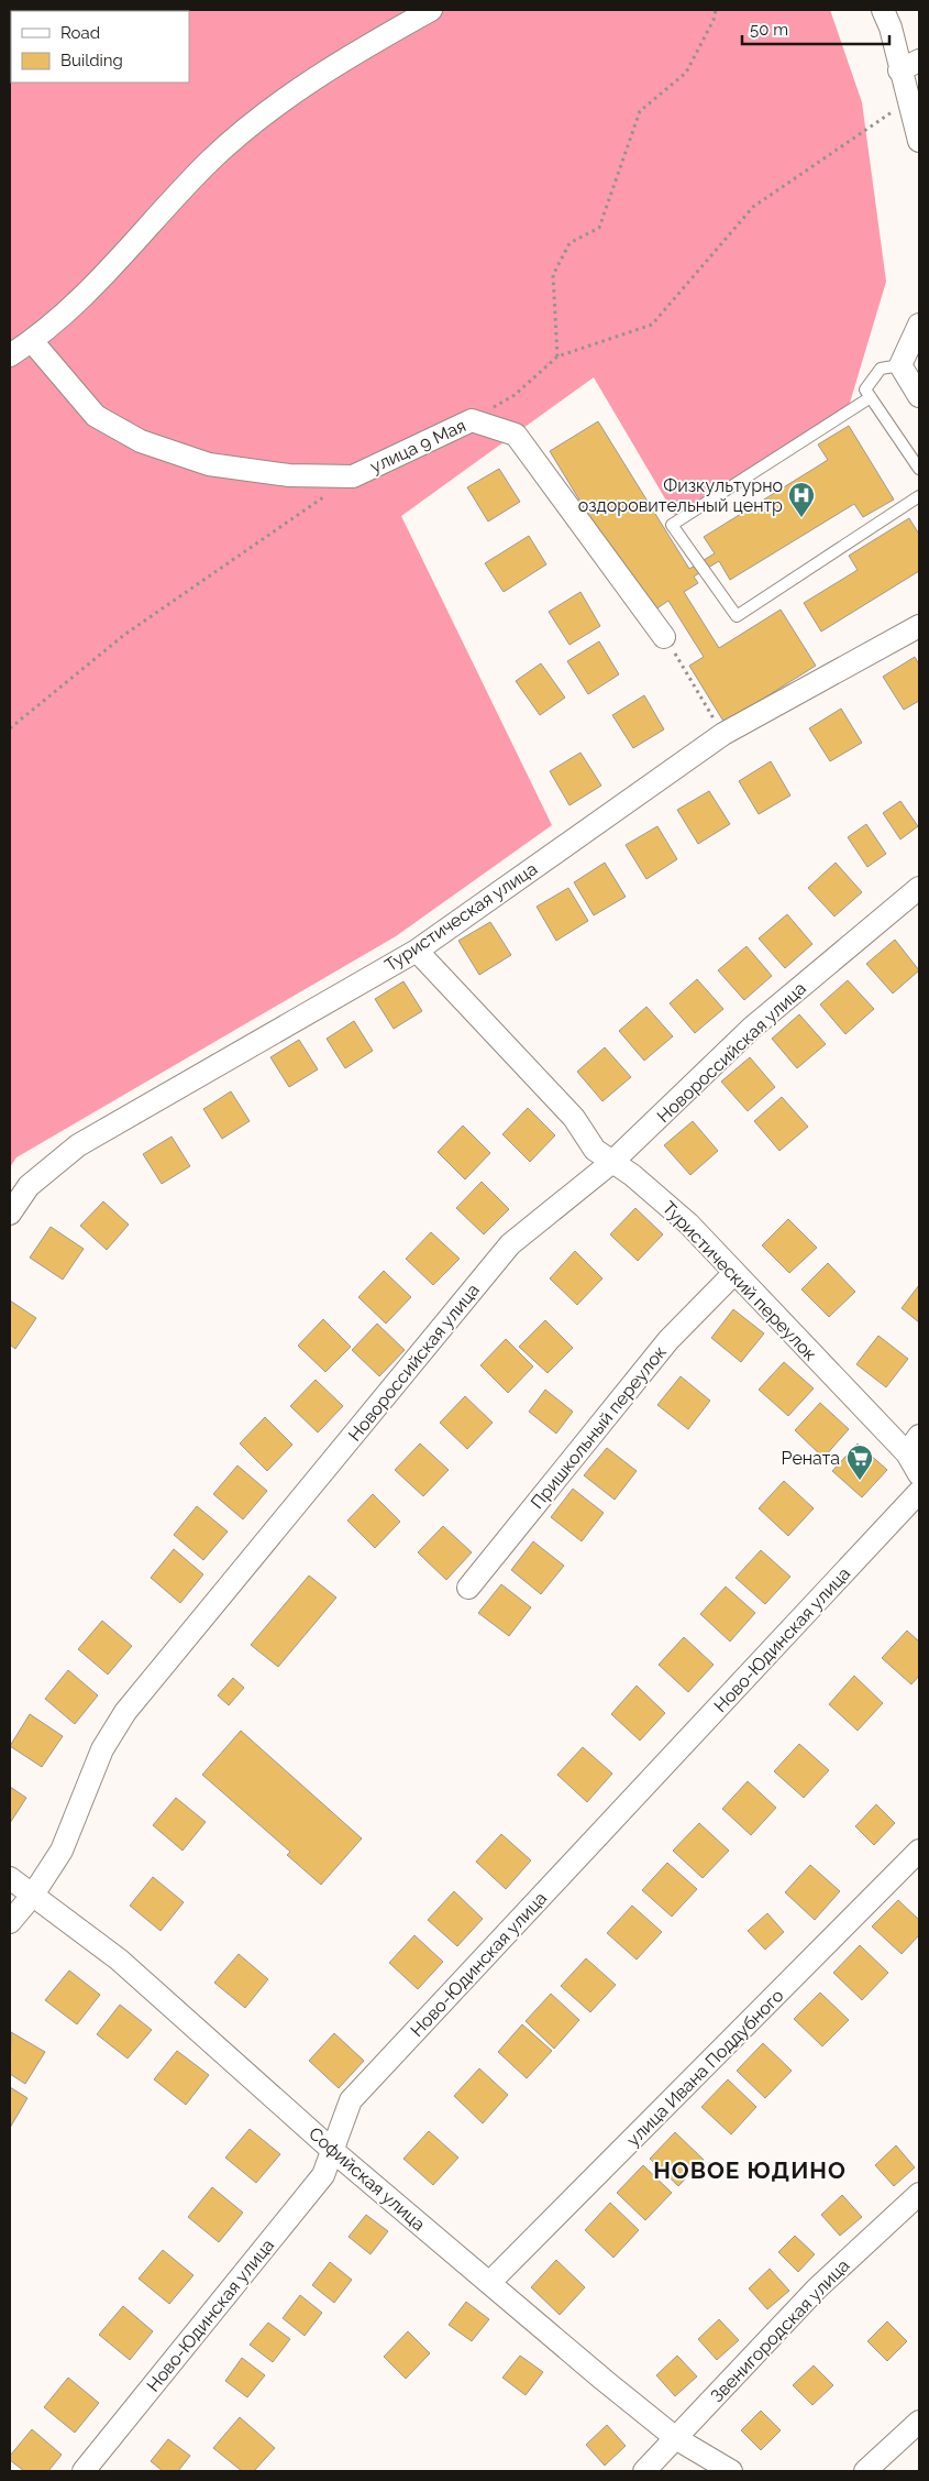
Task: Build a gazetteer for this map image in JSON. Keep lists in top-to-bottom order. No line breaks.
{"streets":{"street":["улица 9 Мая","Туристическая улица","Новороссийская улица","Туристический переулок","Пришкольный переулок","Ново-Юдинская улица","улица Ивана Поддубного","Софийская улица","Звенигородская улица"]},"crossings":[["Туристическая улица","Туристический переулок"],["Новороссийская улица","Туристический переулок"],["Новороссийская улица","Софийская улица"],["Туристический переулок","Пришкольный переулок"],["Ново-Юдинская улица","Софийская улица"],["улица Ивана Поддубного","Софийская улица"],["Софийская улица","Звенигородская улица"]],"districts":["НОВОЕ ЮДИНО"],"places":{"hospital":["Физкультурно оздоровительный центр"],"supermarket":["Рената"]},"legend":["Road","Building"],"scale_bar":"50 m"}
